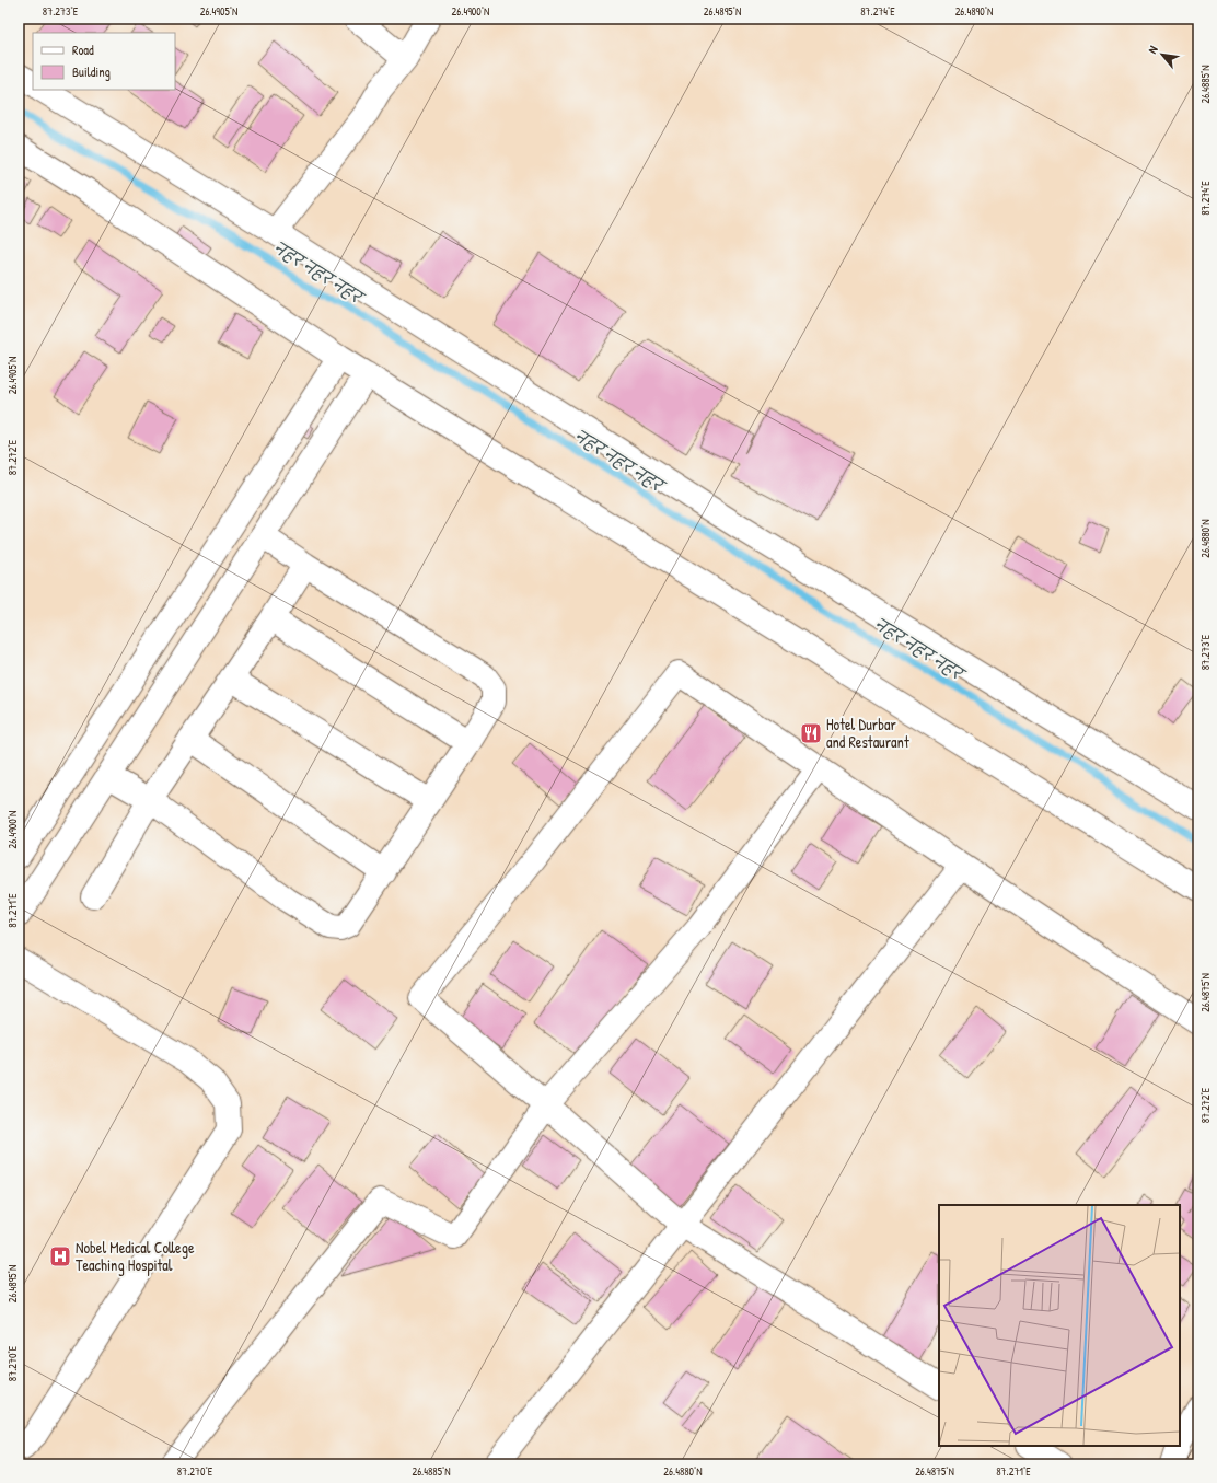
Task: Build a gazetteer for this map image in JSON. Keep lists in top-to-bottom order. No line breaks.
{"water":["नहर नहर नहर"],"places":{"restaurant":["Hotel Durbar and Restaurant"],"hospital":["Nobel Medical College Teaching Hospital"]},"legend":["Road","Building"],"north":"top left","coordinates":["87.273°E","26.4905°N","26.4900°N","26.4895°N","87.274°E","26.4890°N","26.4885°N","87.272°E","26.4880°N","87.271°E","26.4875°N","87.270°E"]}
